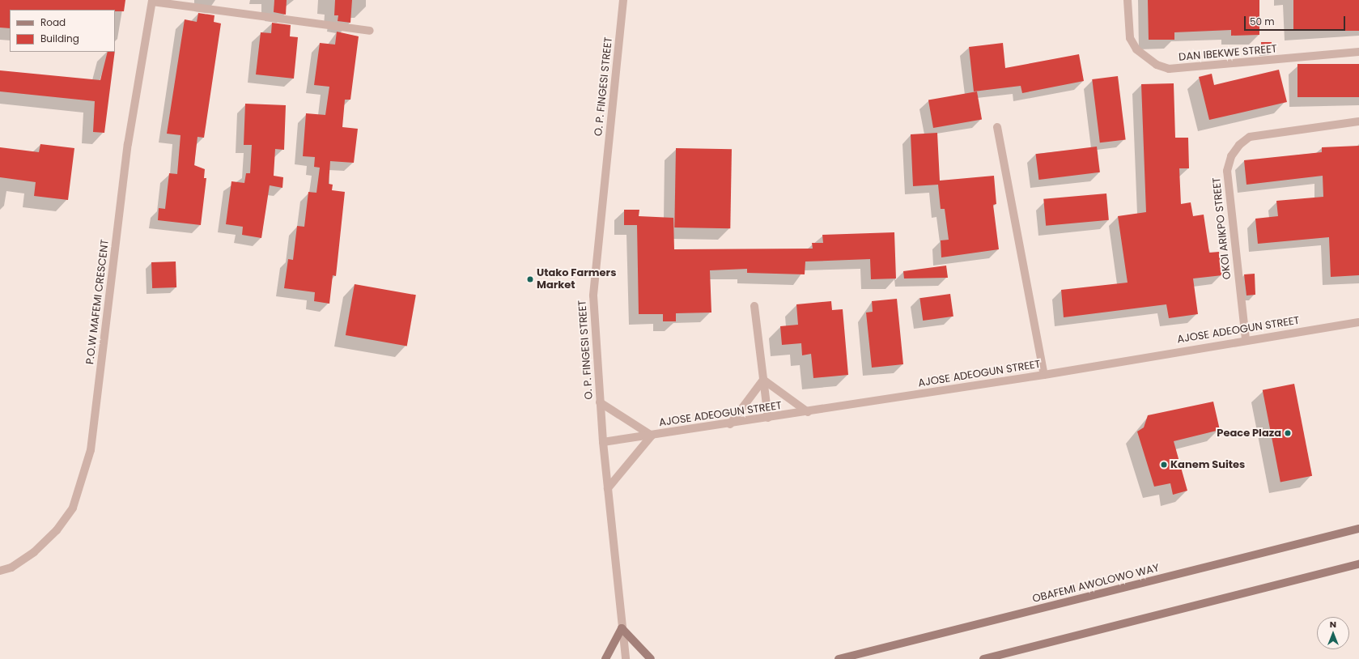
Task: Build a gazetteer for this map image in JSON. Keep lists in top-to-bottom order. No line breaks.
{"streets":{"main road":["OBAFEMI AWOLOWO WAY"],"street":["DAN IBEKWE STREET","O. P. FINGESI STREET","OKOI ARIKPO STREET","P.O.W MAFEMI CRESCENT","AJOSE ADEOGUN STREET"]},"crossings":[["O. P. FINGESI STREET","AJOSE ADEOGUN STREET"],["OKOI ARIKPO STREET","AJOSE ADEOGUN STREET"]],"places":["Utako Farmers Market","Peace Plaza","Kanem Suites"],"legend":["Road","Building"],"scale_bar":"50 m","north":"top"}
